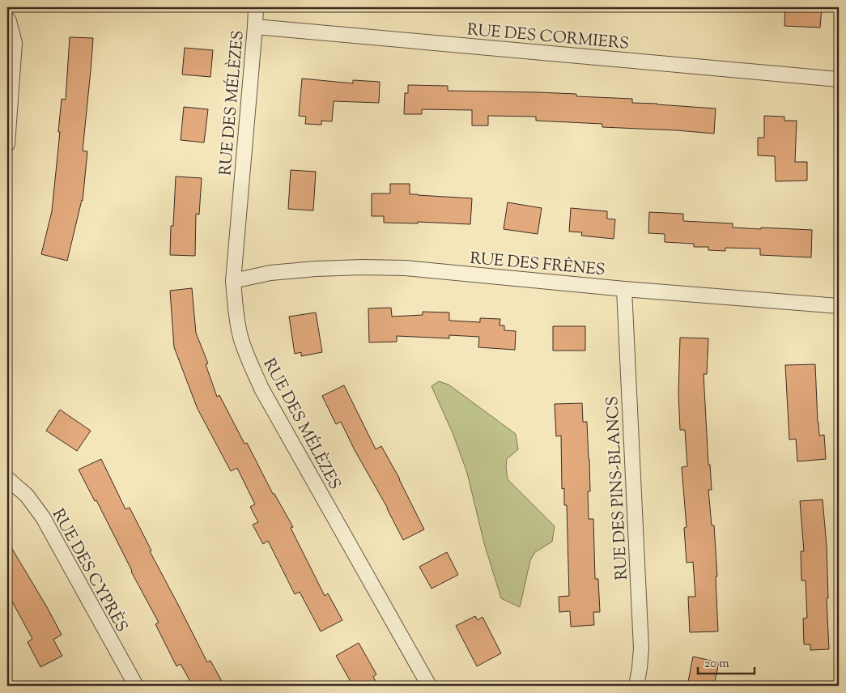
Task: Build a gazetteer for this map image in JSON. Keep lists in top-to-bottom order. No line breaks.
{"streets":{"street":["RUE DES CORMIERS","RUE DES MÉLÈZES","RUE DES FRÊNES","RUE DES PINS-BLANCS","RUE DES CYPRÈS"]},"crossings":[["RUE DES CORMIERS","RUE DES MÉLÈZES"],["RUE DES MÉLÈZES","RUE DES FRÊNES"],["RUE DES FRÊNES","RUE DES PINS-BLANCS"]],"scale_bar":"20 m"}
